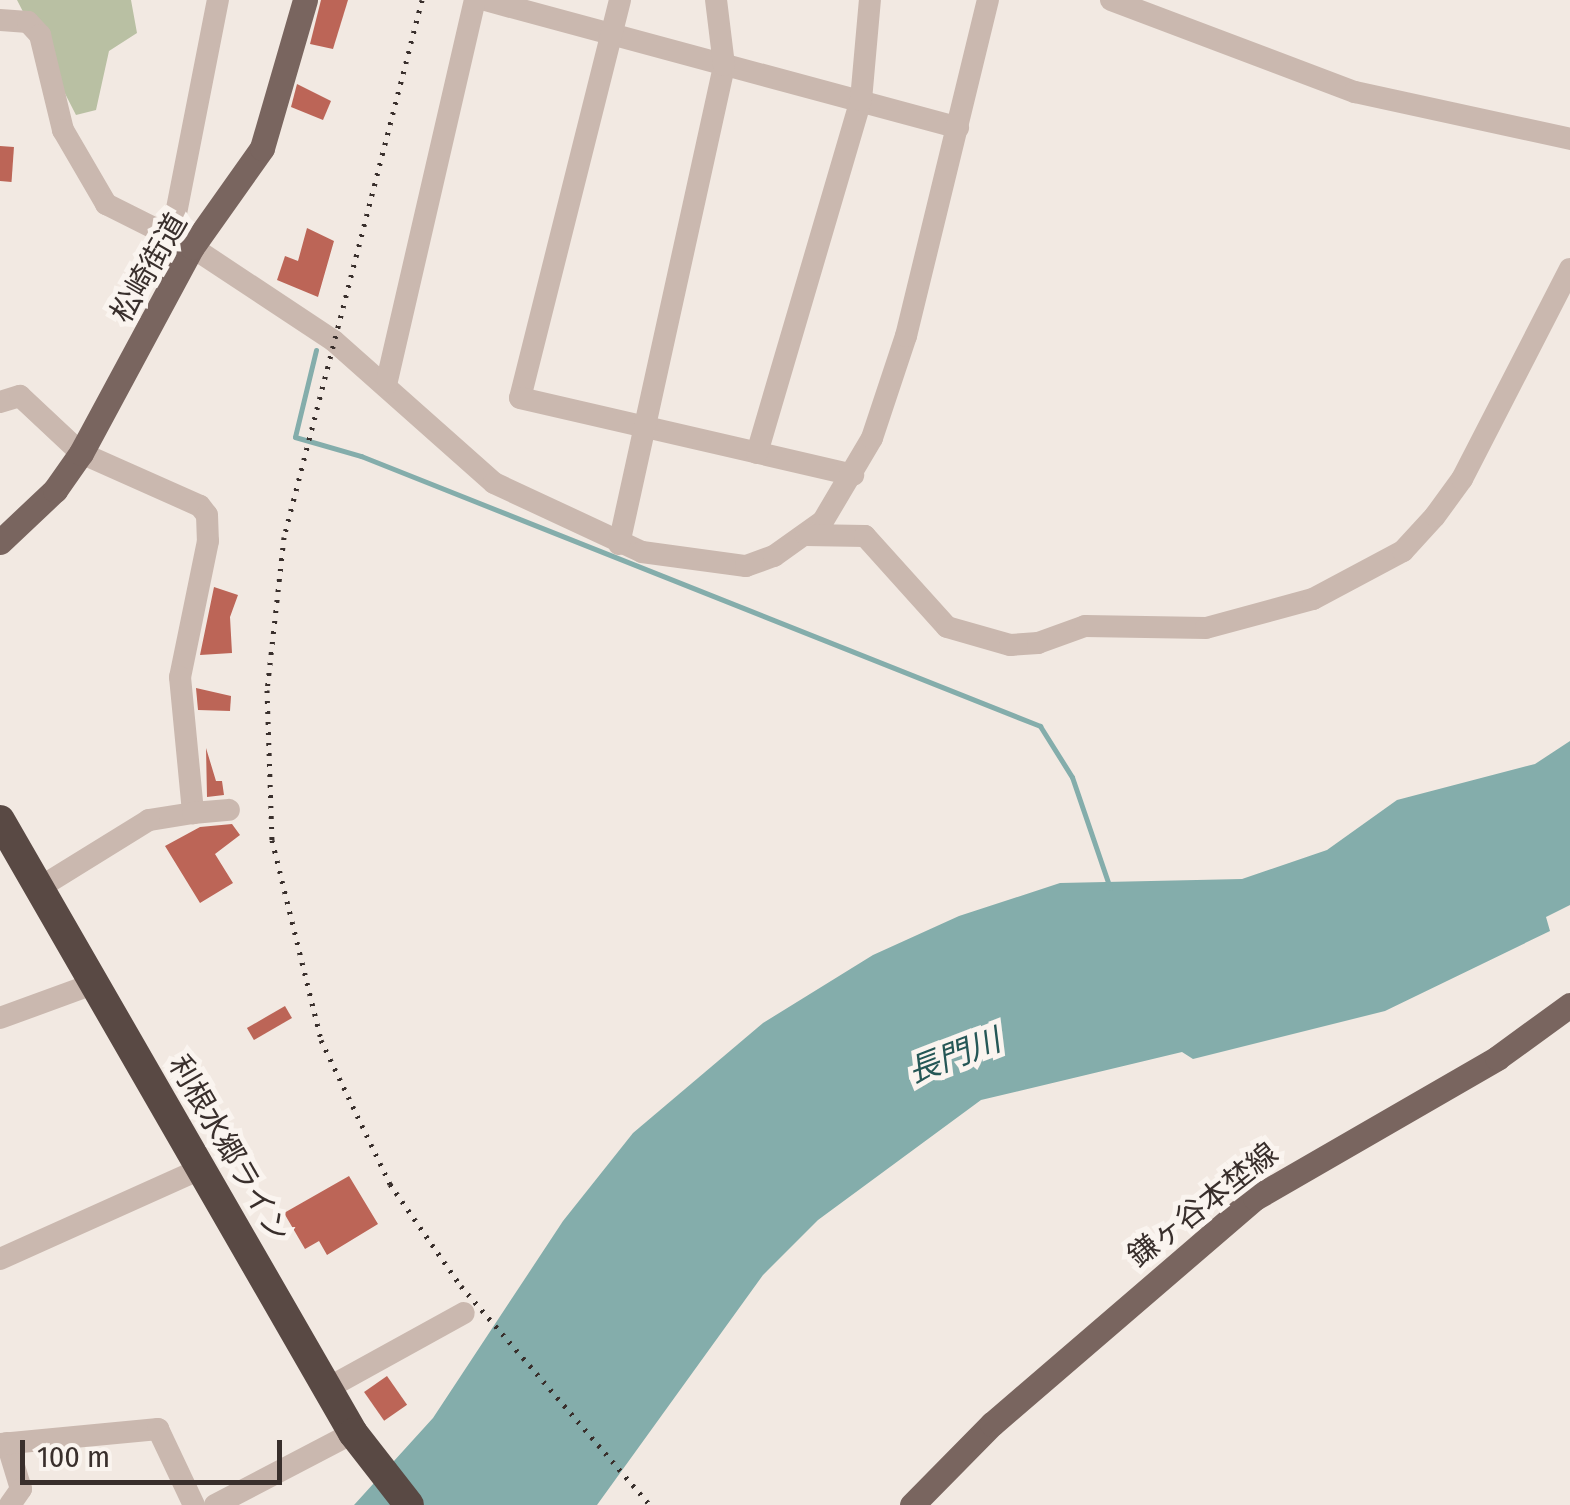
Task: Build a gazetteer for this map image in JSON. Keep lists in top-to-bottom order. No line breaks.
{"streets":{"highway":["利根水郷ライン"],"main road":["松崎街道","鎌ヶ谷本埜線"]},"water":["長門川"],"scale_bar":"100 m"}
